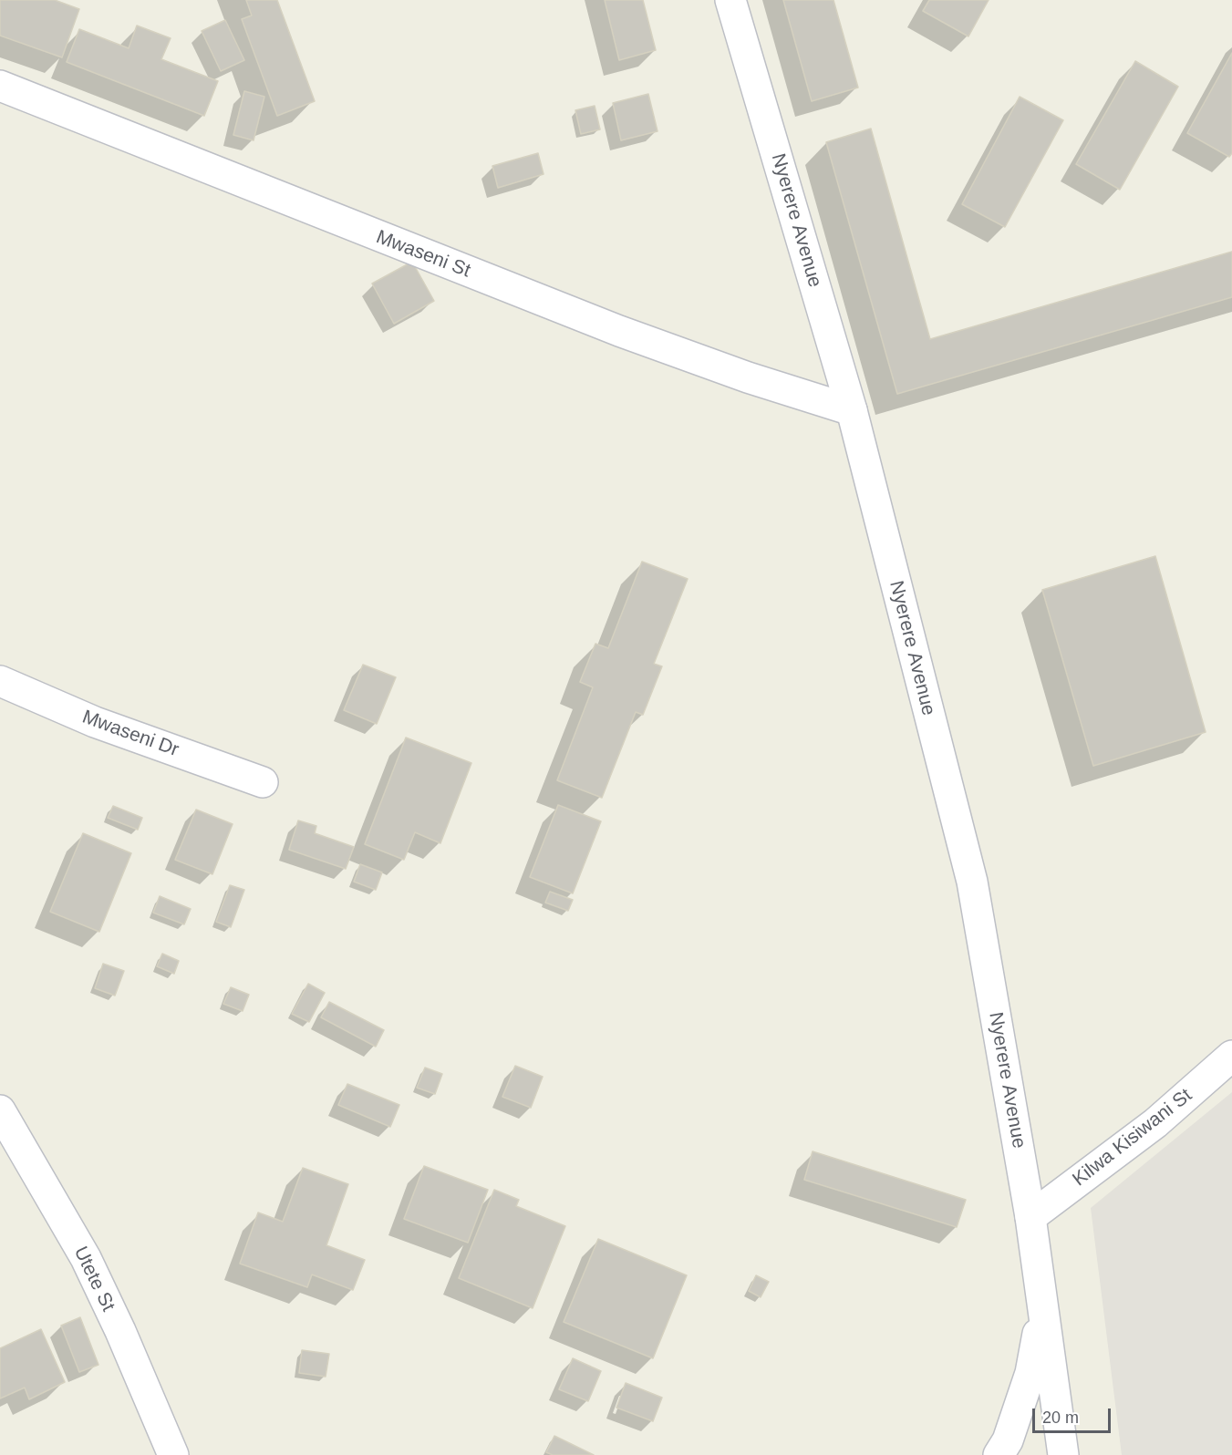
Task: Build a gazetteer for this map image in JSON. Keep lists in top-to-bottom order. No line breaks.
{"streets":{"street":["Nyerere Avenue","Mwaseni St","Mwaseni Dr","Kilwa Kisiwani St","Utete St"]},"crossings":[["Nyerere Avenue","Mwaseni St"],["Nyerere Avenue","Kilwa Kisiwani St"]],"scale_bar":"20 m"}
